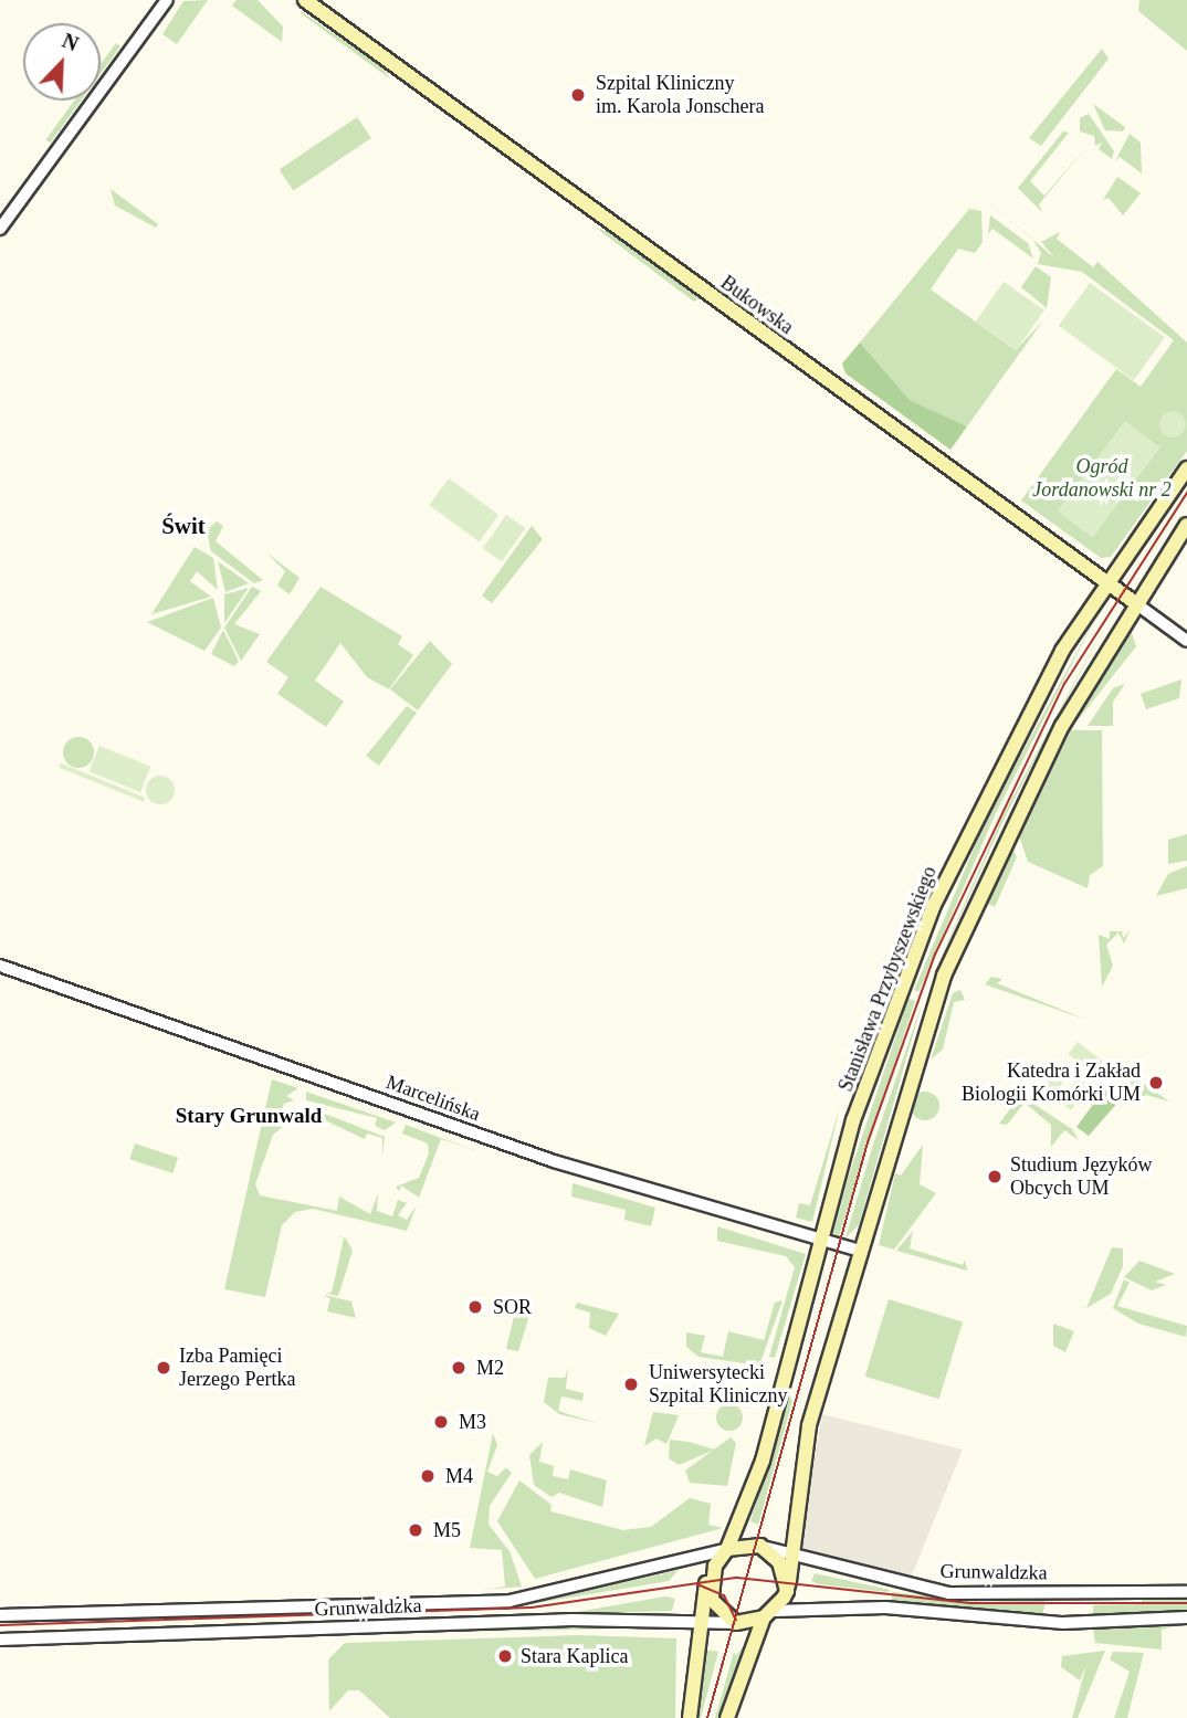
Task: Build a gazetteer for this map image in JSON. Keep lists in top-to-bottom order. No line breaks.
{"streets":{"main road":["Bukowska","Stanisława Przybyszewskiego"],"street":["Marcelińska","Grunwaldzka"]},"crossings":[["Bukowska","Stanisława Przybyszewskiego"],["Stanisława Przybyszewskiego","Marcelińska"],["Stanisława Przybyszewskiego","Grunwaldzka"]],"districts":["Świt","Stary Grunwald"],"parks":["Ogród Jordanowski nr 2"],"places":["Szpital Kliniczny im. Karola Jonschera","Katedra i Zakład Biologii Komórki UM","Studium Języków Obcych UM","SOR","Izba Pamięci Jerzego Pertka","M2","Uniwersytecki Szpital Kliniczny","M3","M4","M5","Stara Kaplica"],"north":"top right"}
